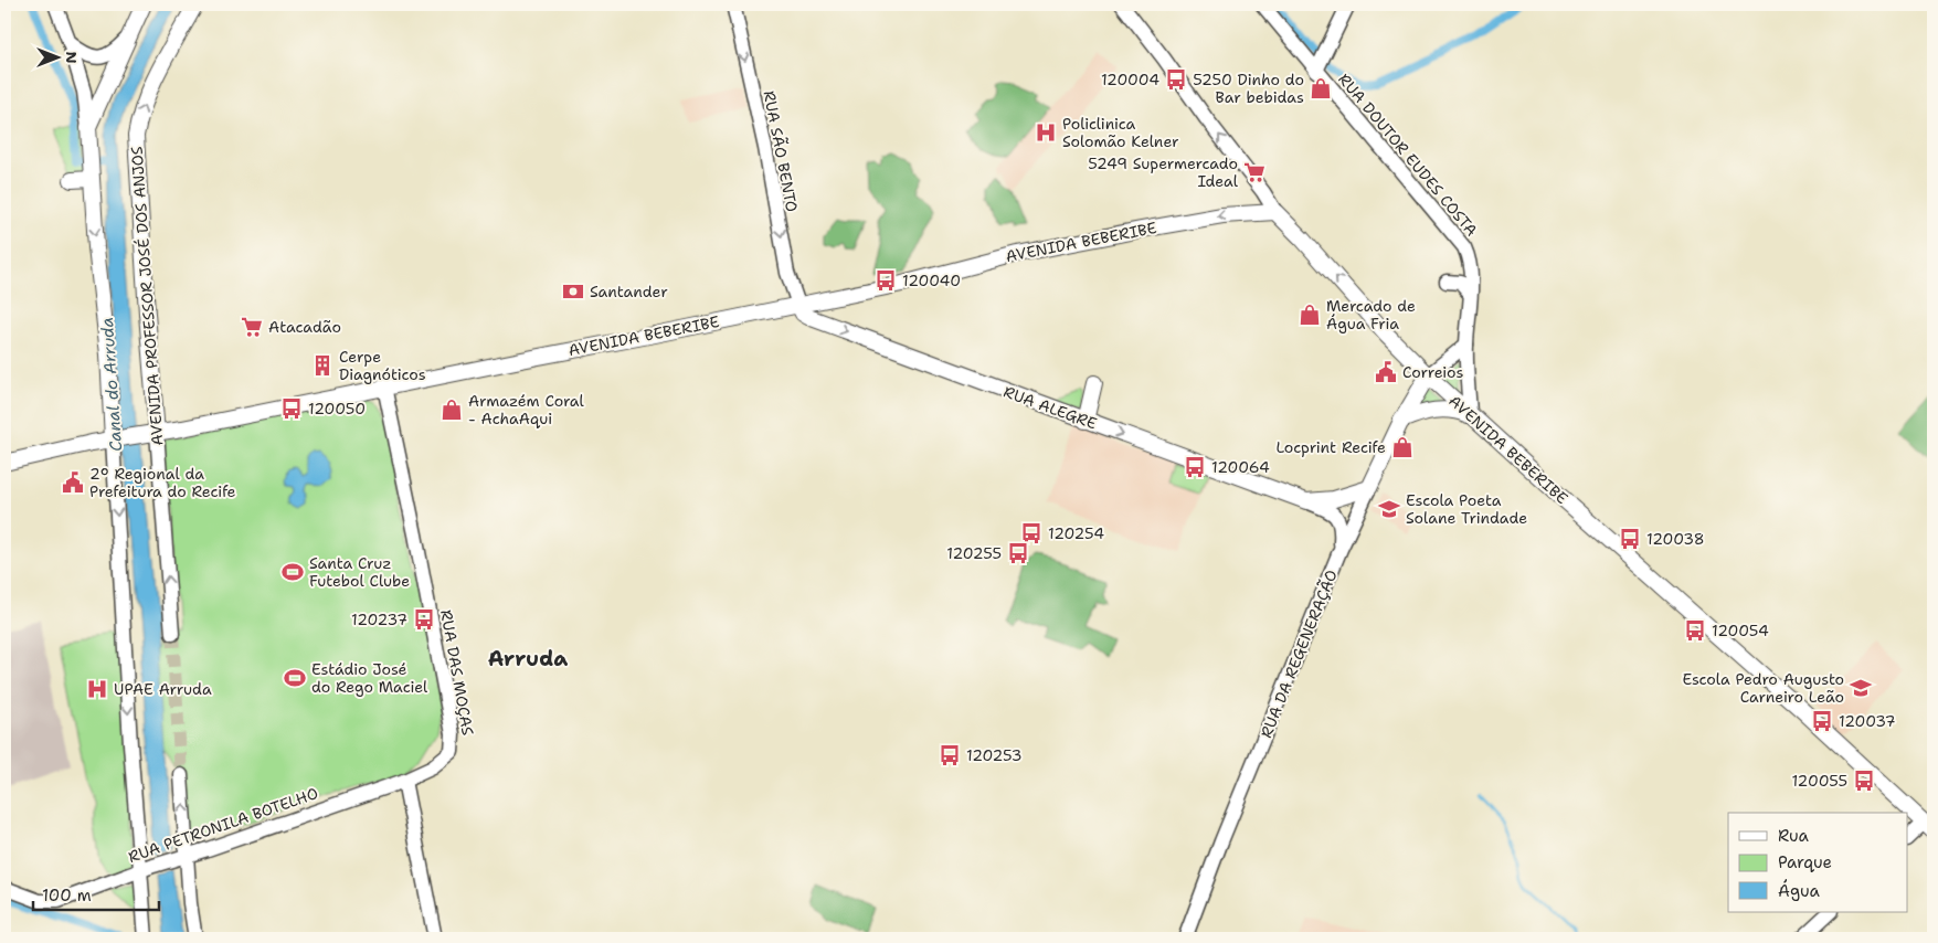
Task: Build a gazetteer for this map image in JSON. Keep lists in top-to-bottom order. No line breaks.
{"streets":{"main road":["RUA SÃO BENTO","RUA DOUTOR EUDES COSTA","AVENIDA BEBERIBE","AVENIDA PROFESSOR JOSÉ DOS ANJOS","RUA ALEGRE","RUA DA REGENERAÇÃO","RUA DAS MOÇAS","RUA PETRONILA BOTELHO"]},"crossings":[["RUA SÃO BENTO","AVENIDA BEBERIBE"],["RUA SÃO BENTO","RUA ALEGRE"],["RUA DOUTOR EUDES COSTA","AVENIDA BEBERIBE"],["AVENIDA BEBERIBE","AVENIDA PROFESSOR JOSÉ DOS ANJOS"],["AVENIDA BEBERIBE","RUA ALEGRE"],["AVENIDA BEBERIBE","RUA DA REGENERAÇÃO"],["AVENIDA BEBERIBE","RUA DAS MOÇAS"],["RUA ALEGRE","RUA DA REGENERAÇÃO"],["RUA DAS MOÇAS","RUA PETRONILA BOTELHO"]],"one_way":["RUA SÃO BENTO","RUA ALEGRE"],"districts":["Arruda"],"water":["Canal do Arruda"],"places":{"bus stop":["120004","120040","120050","120064","120254","120038","120255","120237","120054","120037","120253","120055"],"shop":["5250 Dinho do Bar bebidas","Mercado de Água Fria","Armazém Coral - AchaAqui","Locprint Recife"],"hospital":["Policlinica Solomão Kelner","UPAE Arruda"],"supermarket":["5249 Supermercado Ideal","Atacadão"],"bank":["Santander"],"building":["Cerpe Diagnóticos"],"public building":["Correios","2° Regional da Prefeitura do Recife"],"school or university":["Escola Poeta Solane Trindade","Escola Pedro Augusto Carneiro Leão"],"sports":["Santa Cruz Futebol Clube","Estádio José do Rego Maciel"]},"legend":["Rua","Parque","Água"],"scale_bar":"100 m","north":"right"}
